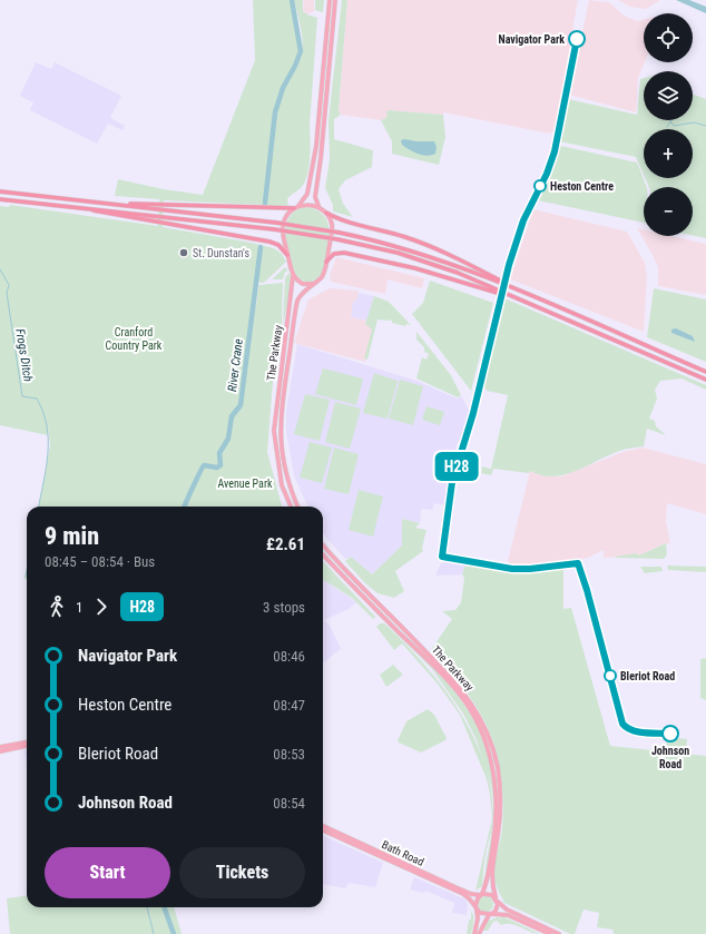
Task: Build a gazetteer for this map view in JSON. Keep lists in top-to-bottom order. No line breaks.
{"streets":{"highway":["The Parkway","Bath Road"]},"crossings":[["The Parkway","Bath Road"]],"water":["Frogs Ditch","River Crane"],"parks":["Cranford Country Park","Avenue Park"],"places":["Navigator Park","Heston Centre","St. Dunstan's","Bleriot Road","Johnson Road"],"lines":["bus line H28"],"page":{"on_map":"H28","map_buttons":["+","−"],"heading":["9 min","08:45 – 08:54 · Bus","£2.61"],"legs":["1","H28","3 stops"],"list":[{"name":"Navigator Park","value":"08:46"},{"name":"Heston Centre","value":"08:47"},{"name":"Bleriot Road","value":"08:53"},{"name":"Johnson Road","value":"08:54"}],"buttons":["Start","Tickets"]}}
